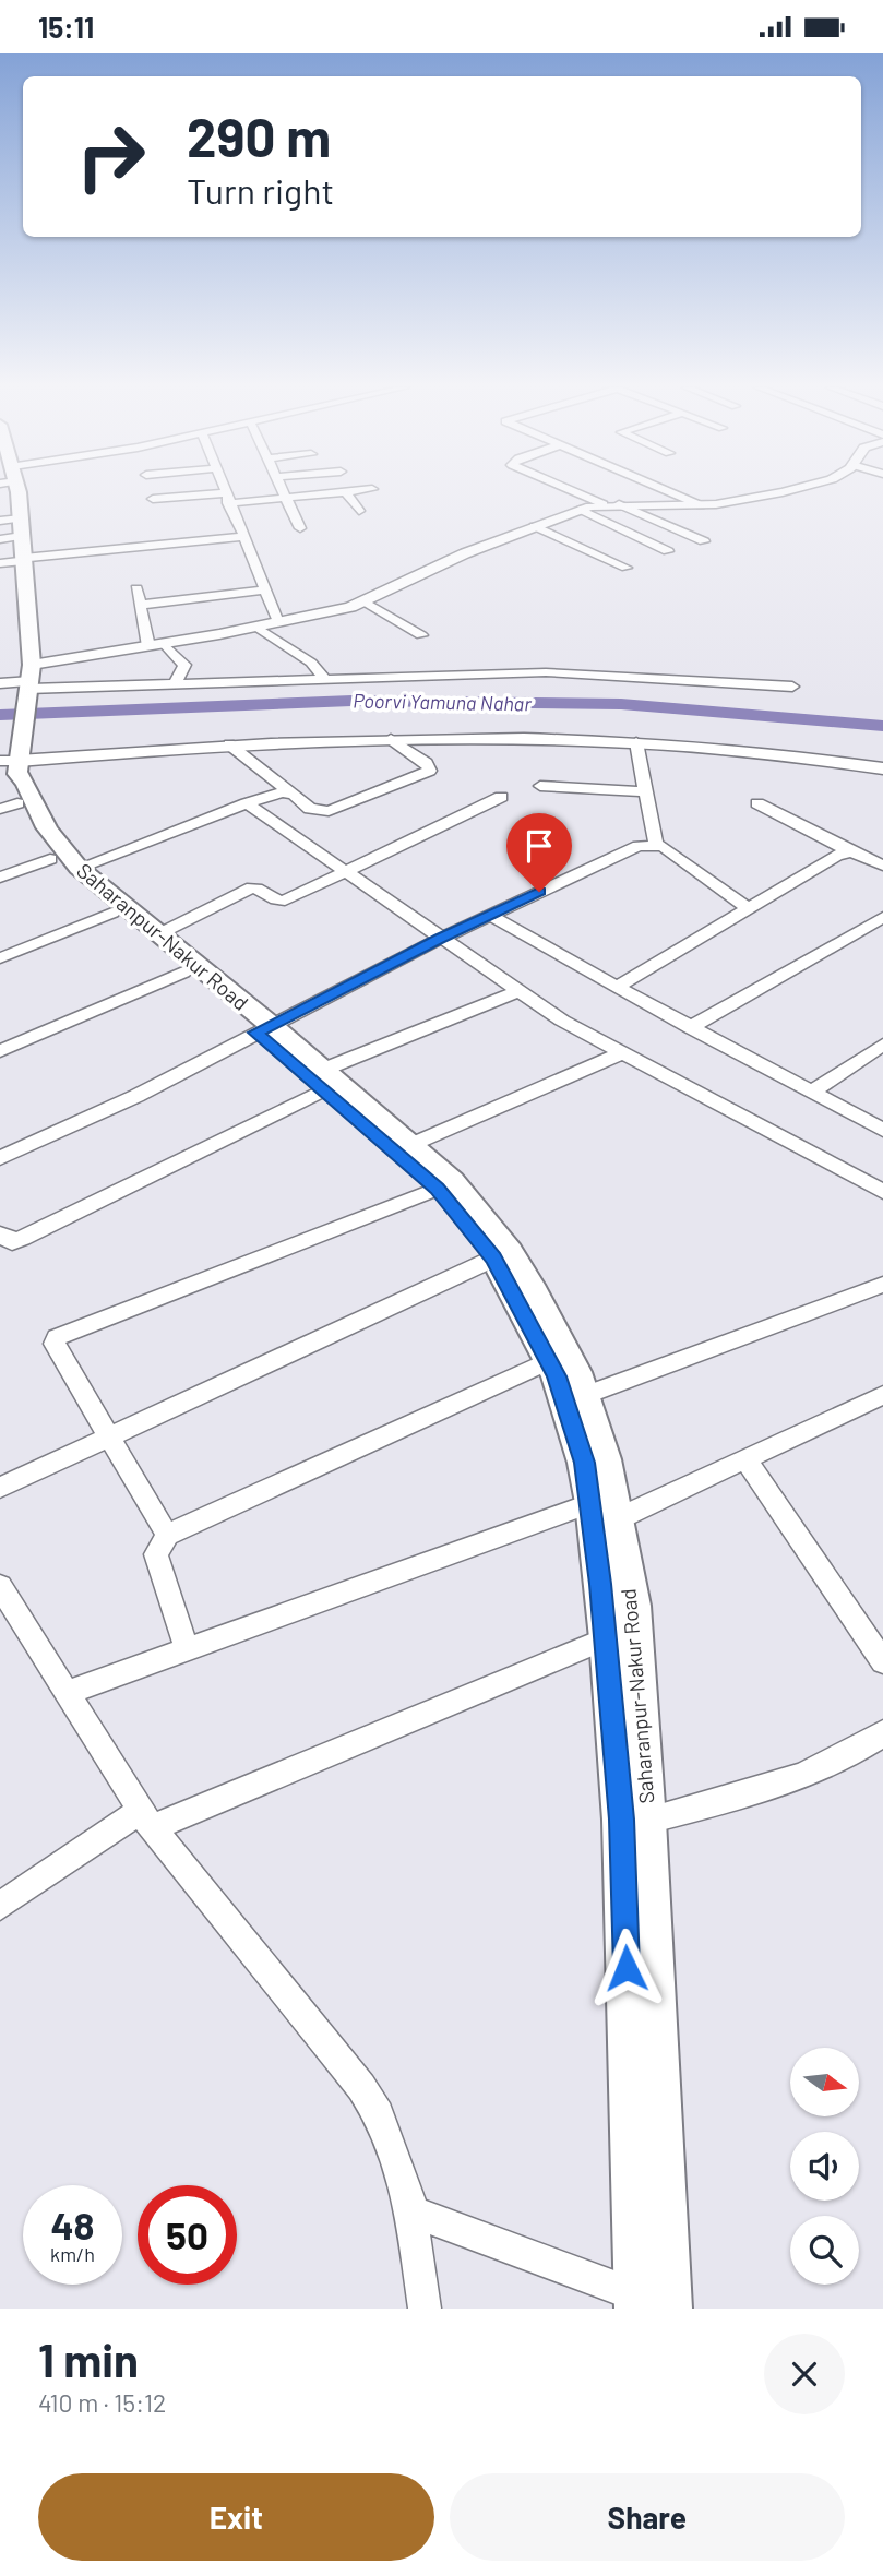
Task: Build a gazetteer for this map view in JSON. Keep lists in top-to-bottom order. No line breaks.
{"streets":{"main road":["Saharanpur-Nakur Road"]},"water":["Poorvi Yamuna Nahar"],"north":"right","page":{"status":"15:11","turn":["290 m","Turn right"],"speed":"48 km/h","limit":"50","heading":["1 min","410 m · 15:12"],"buttons":["Exit","Share"]}}
